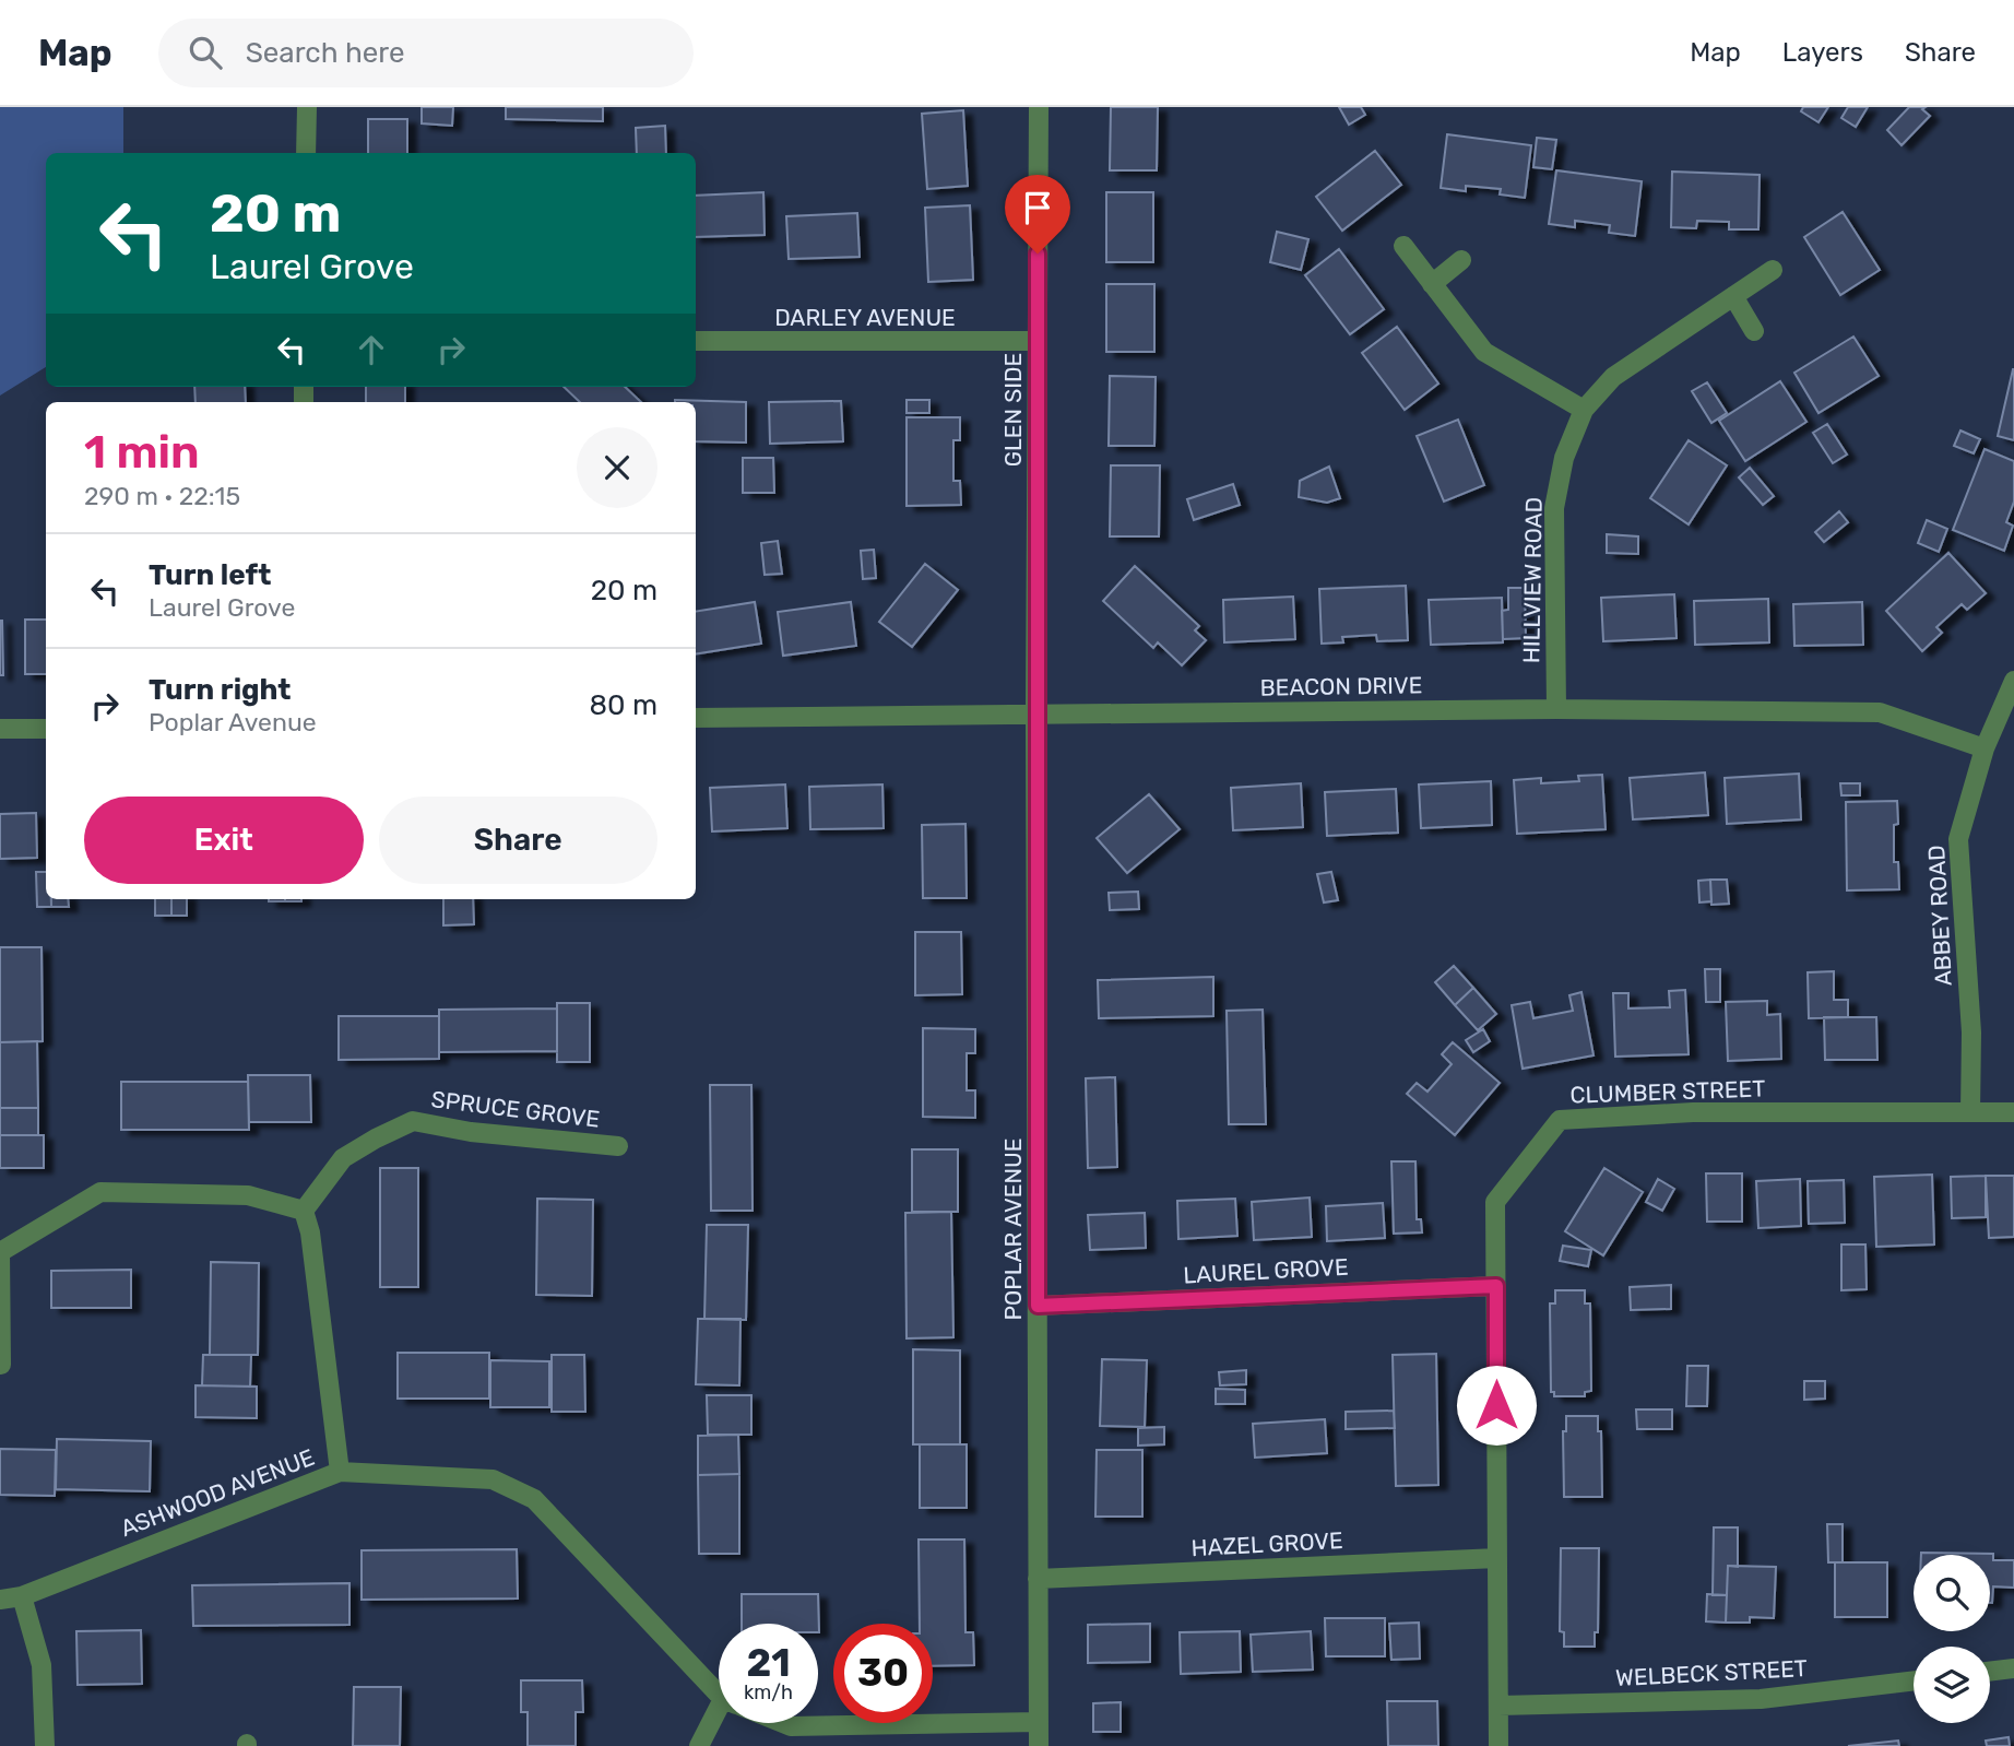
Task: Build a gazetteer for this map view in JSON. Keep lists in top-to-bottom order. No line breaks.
{"streets":{"street":["DARLEY AVENUE","GLEN SIDE","HILLVIEW ROAD","BEACON DRIVE","ABBEY ROAD","CLUMBER STREET","SPRUCE GROVE","POPLAR AVENUE","LAUREL GROVE","ASHWOOD AVENUE","HAZEL GROVE","WELBECK STREET"]},"crossings":[["DARLEY AVENUE","GLEN SIDE"],["GLEN SIDE","BEACON DRIVE"],["GLEN SIDE","POPLAR AVENUE"],["HILLVIEW ROAD","BEACON DRIVE"],["BEACON DRIVE","ABBEY ROAD"],["BEACON DRIVE","POPLAR AVENUE"],["ABBEY ROAD","CLUMBER STREET"],["CLUMBER STREET","LAUREL GROVE"],["CLUMBER STREET","HAZEL GROVE"],["CLUMBER STREET","WELBECK STREET"],["POPLAR AVENUE","LAUREL GROVE"],["POPLAR AVENUE","ASHWOOD AVENUE"],["POPLAR AVENUE","HAZEL GROVE"]],"page":{"header":"Map","search":"Search here","nav":["Map","Layers","Share"],"turn":["20 m","Laurel Grove"],"heading":["1 min","290 m · 22:15"],"list":[{"name":"Turn left","note":"Laurel Grove","value":"20 m"},{"name":"Turn right","note":"Poplar Avenue","value":"80 m"}],"buttons":["Exit","Share"],"speed":"21 km/h","limit":"30"}}
